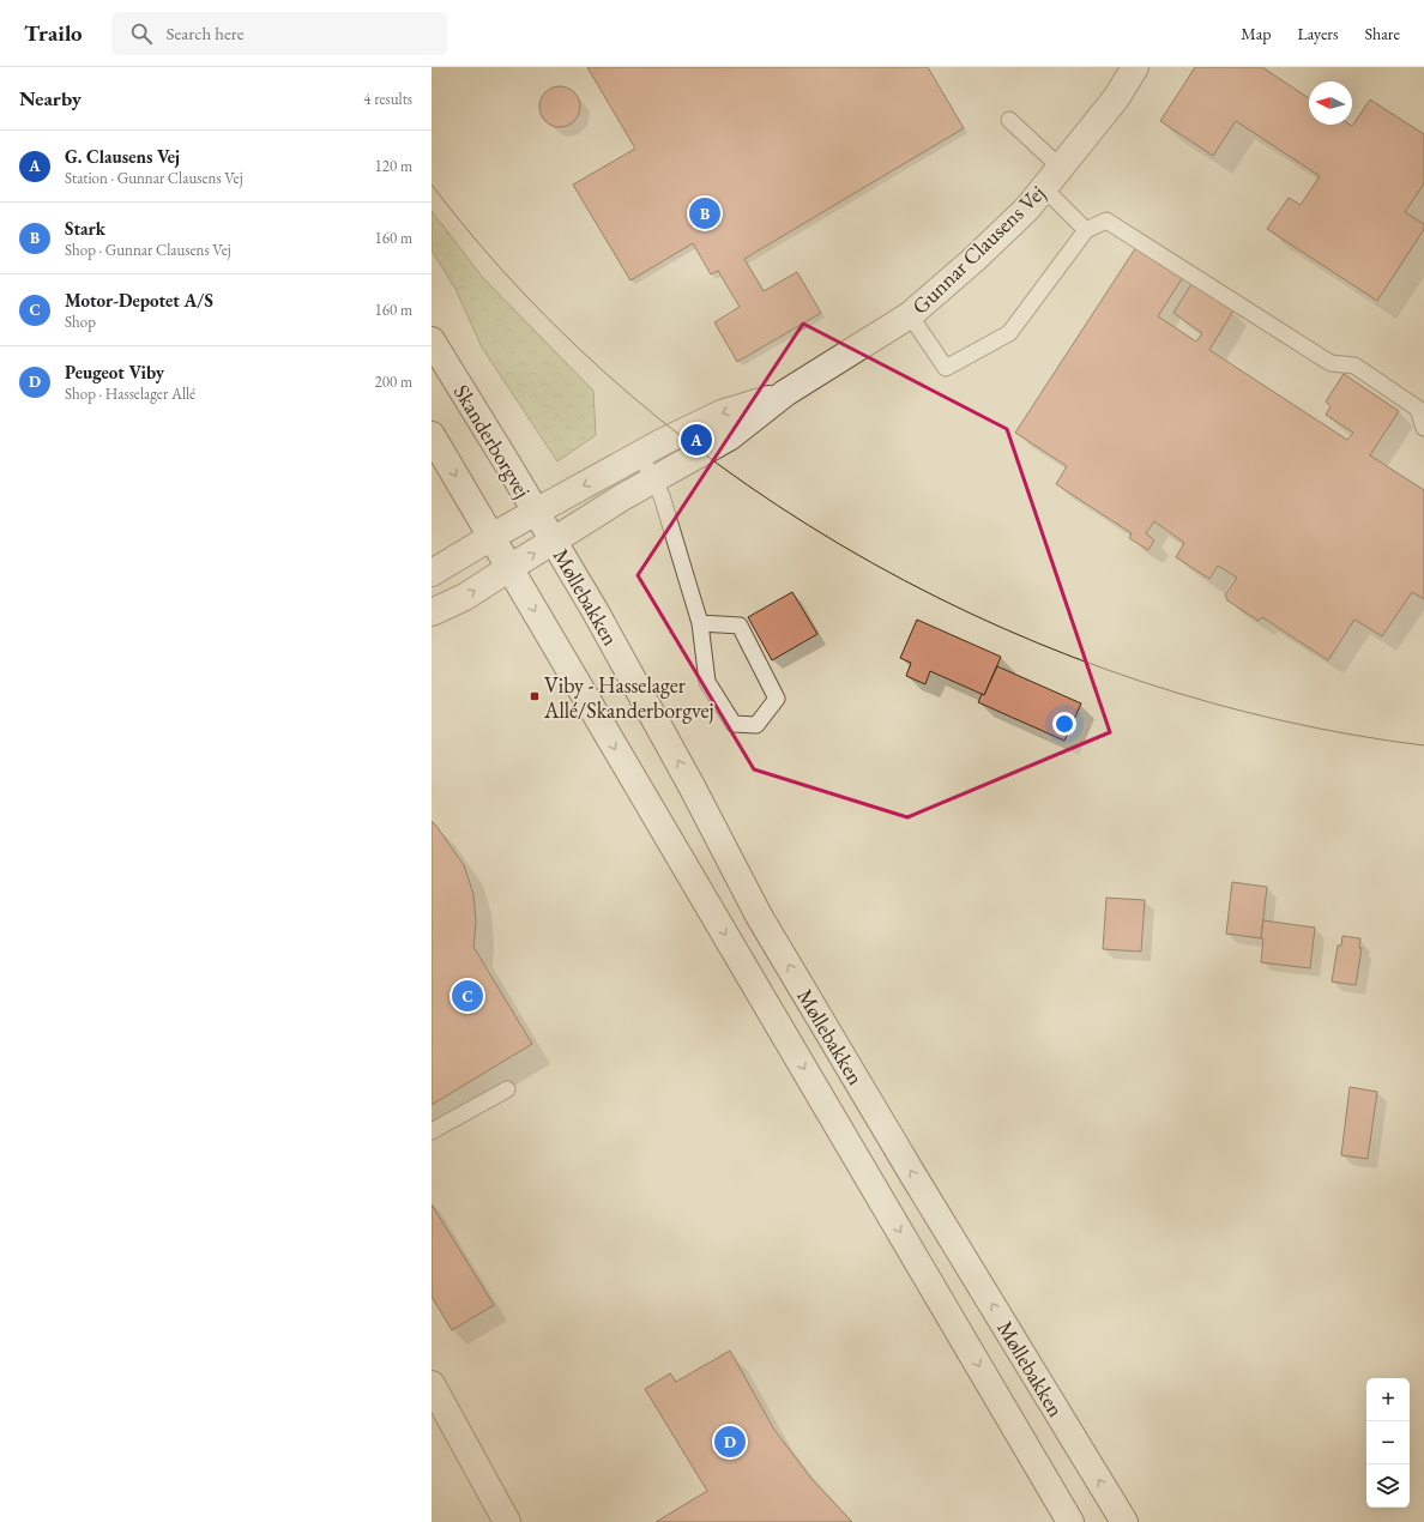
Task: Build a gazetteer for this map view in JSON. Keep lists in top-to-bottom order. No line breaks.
{"streets":{"main road":["Gunnar Clausens Vej","Skanderborgvej","Møllebakken"]},"crossings":[["Gunnar Clausens Vej","Skanderborgvej"],["Gunnar Clausens Vej","Møllebakken"],["Skanderborgvej","Møllebakken"]],"places":{"transit":["Viby - Hasselager Allé/Skanderborgvej"]},"north":"left","page":{"header":"Trailo","search":"Search here","nav":["Map","Layers","Share"],"heading":["Nearby","4 results"],"list":[{"mark":"A","name":"G. Clausens Vej","note":"Station · Gunnar Clausens Vej","value":"120 m"},{"mark":"B","name":"Stark","note":"Shop · Gunnar Clausens Vej","value":"160 m"},{"mark":"C","name":"Motor-Depotet A/S","note":"Shop","value":"160 m"},{"mark":"D","name":"Peugeot Viby","note":"Shop · Hasselager Allé","value":"200 m"}],"pins":["B","A","C","D"],"map_buttons":["+","−"]}}
